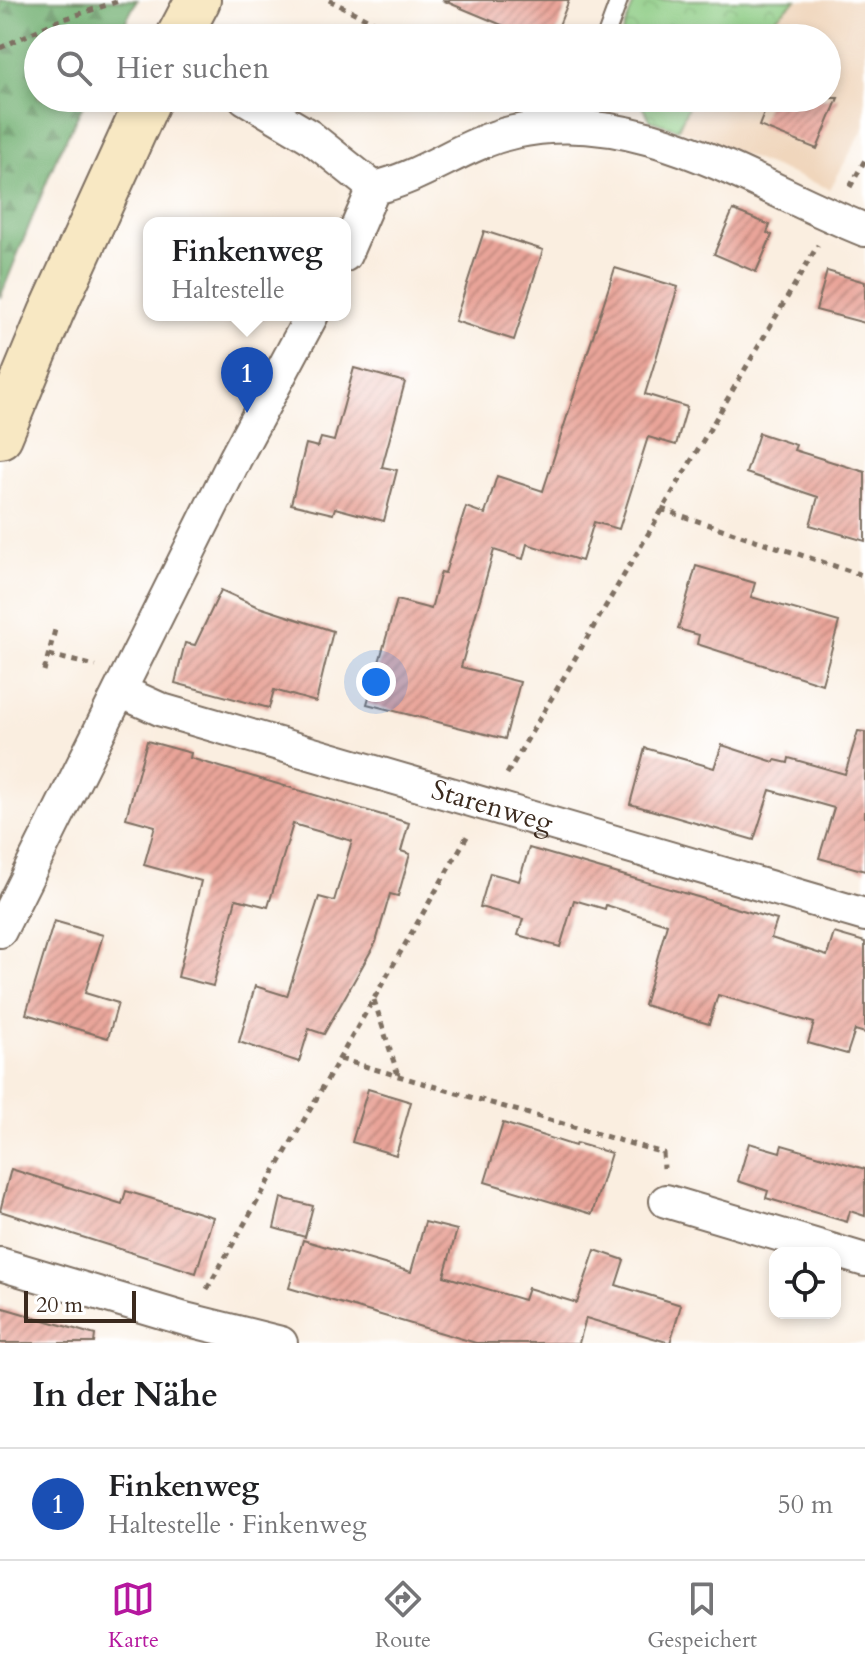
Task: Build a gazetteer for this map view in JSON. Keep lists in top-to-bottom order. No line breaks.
{"streets":{"street":["Starenweg"]},"scale_bar":"20 m","page":{"search":"Hier suchen","popup":["Finkenweg","Haltestelle"],"pins":"1","scale":"20 m","heading":"In der Nähe","list":[{"mark":"1","name":"Finkenweg","note":"Haltestelle · Finkenweg","value":"50 m"}],"nav":["Karte","Route","Gespeichert"]}}
